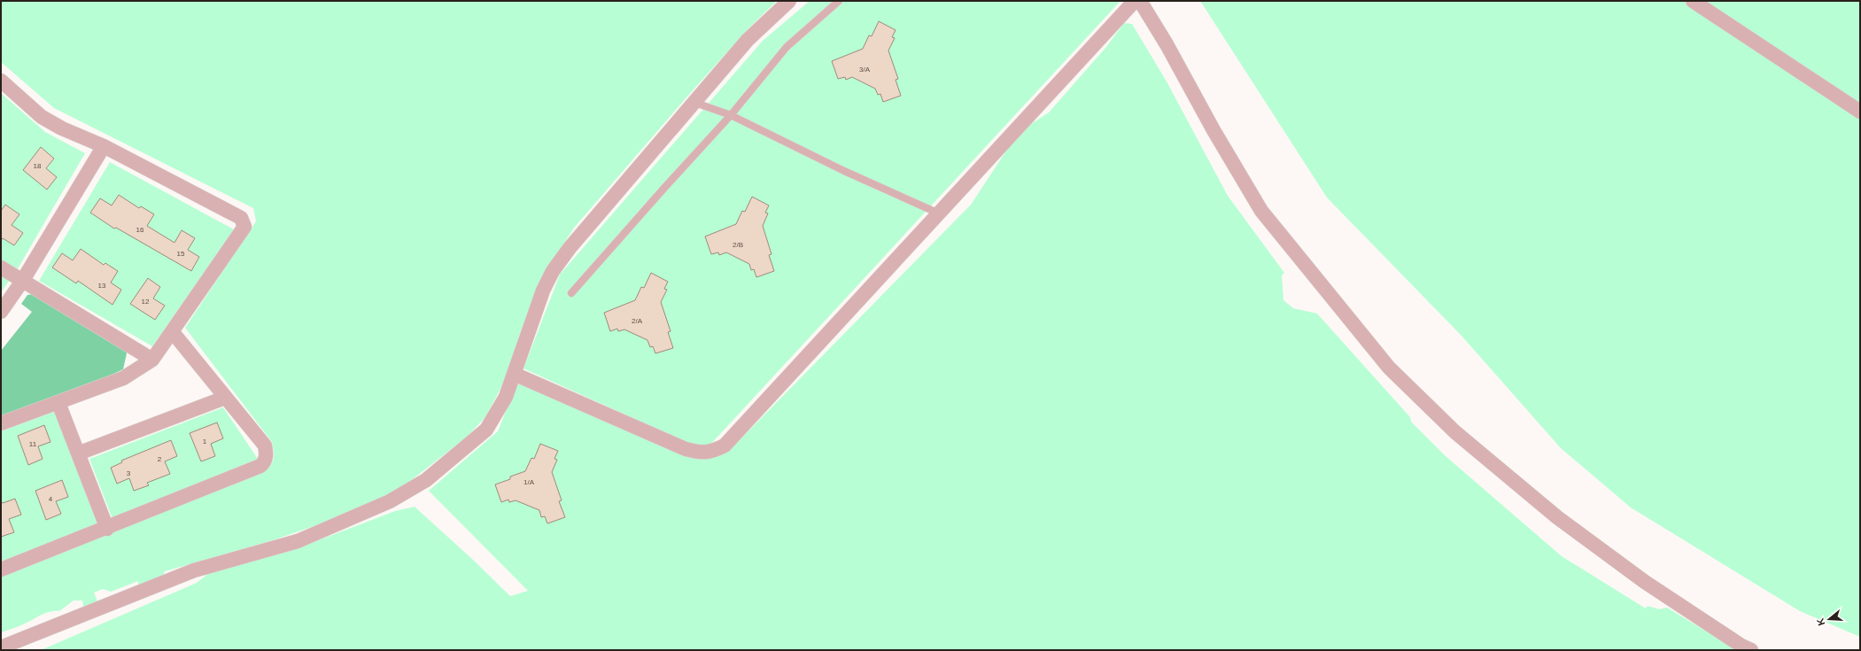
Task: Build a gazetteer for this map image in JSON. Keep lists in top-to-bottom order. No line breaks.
{"house_numbers":["3/A","18","16","2/B","15","13","12","2/A","1","11","2","3","1/A","4"],"north":"left"}
